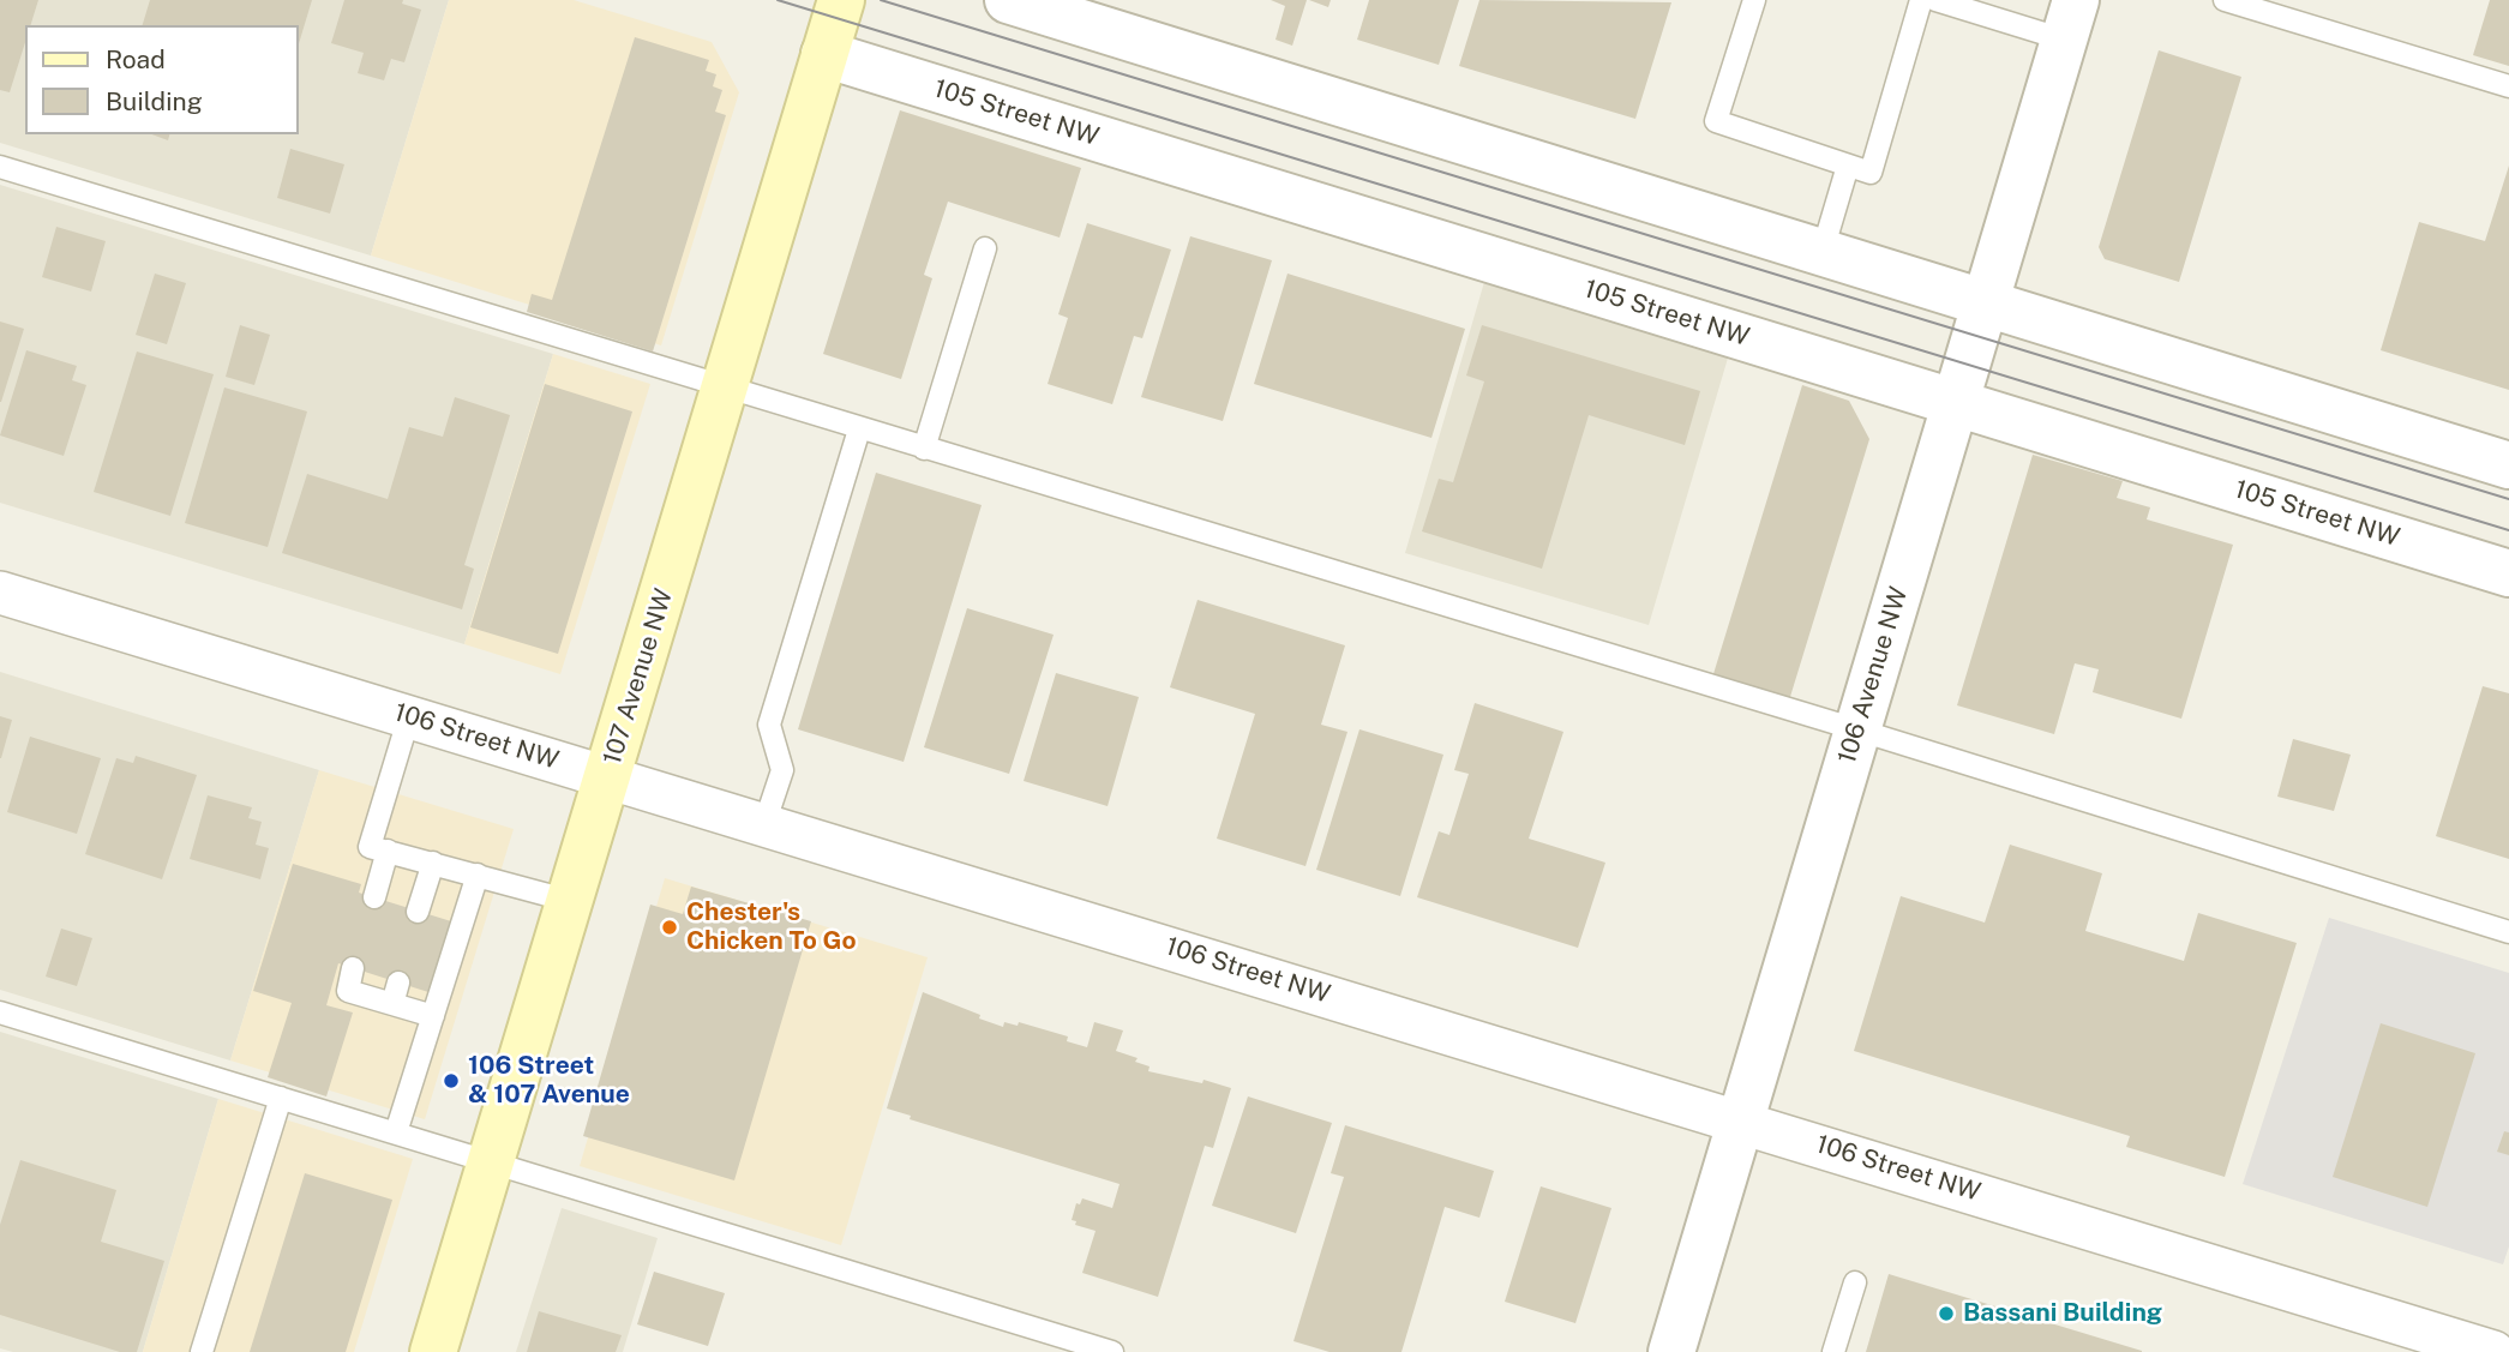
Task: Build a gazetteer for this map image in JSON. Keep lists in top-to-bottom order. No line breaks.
{"streets":{"main road":["107 Avenue NW"],"street":["105 Street NW","106 Avenue NW","106 Street NW"]},"crossings":[["105 Street NW","106 Avenue NW"],["105 Street NW","107 Avenue NW"],["106 Avenue NW","106 Street NW"],["107 Avenue NW","106 Street NW"]],"places":["Chester's Chicken To Go","106 Street & 107 Avenue","Bassani Building"],"legend":["Road","Building"]}
